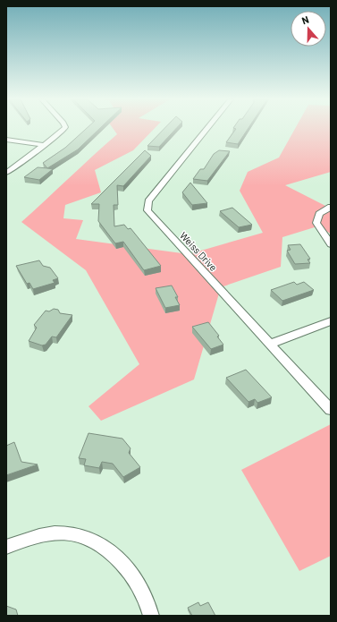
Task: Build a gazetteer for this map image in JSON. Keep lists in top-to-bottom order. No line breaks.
{"streets":{"street":["Weiss Drive"]},"north":"top"}
